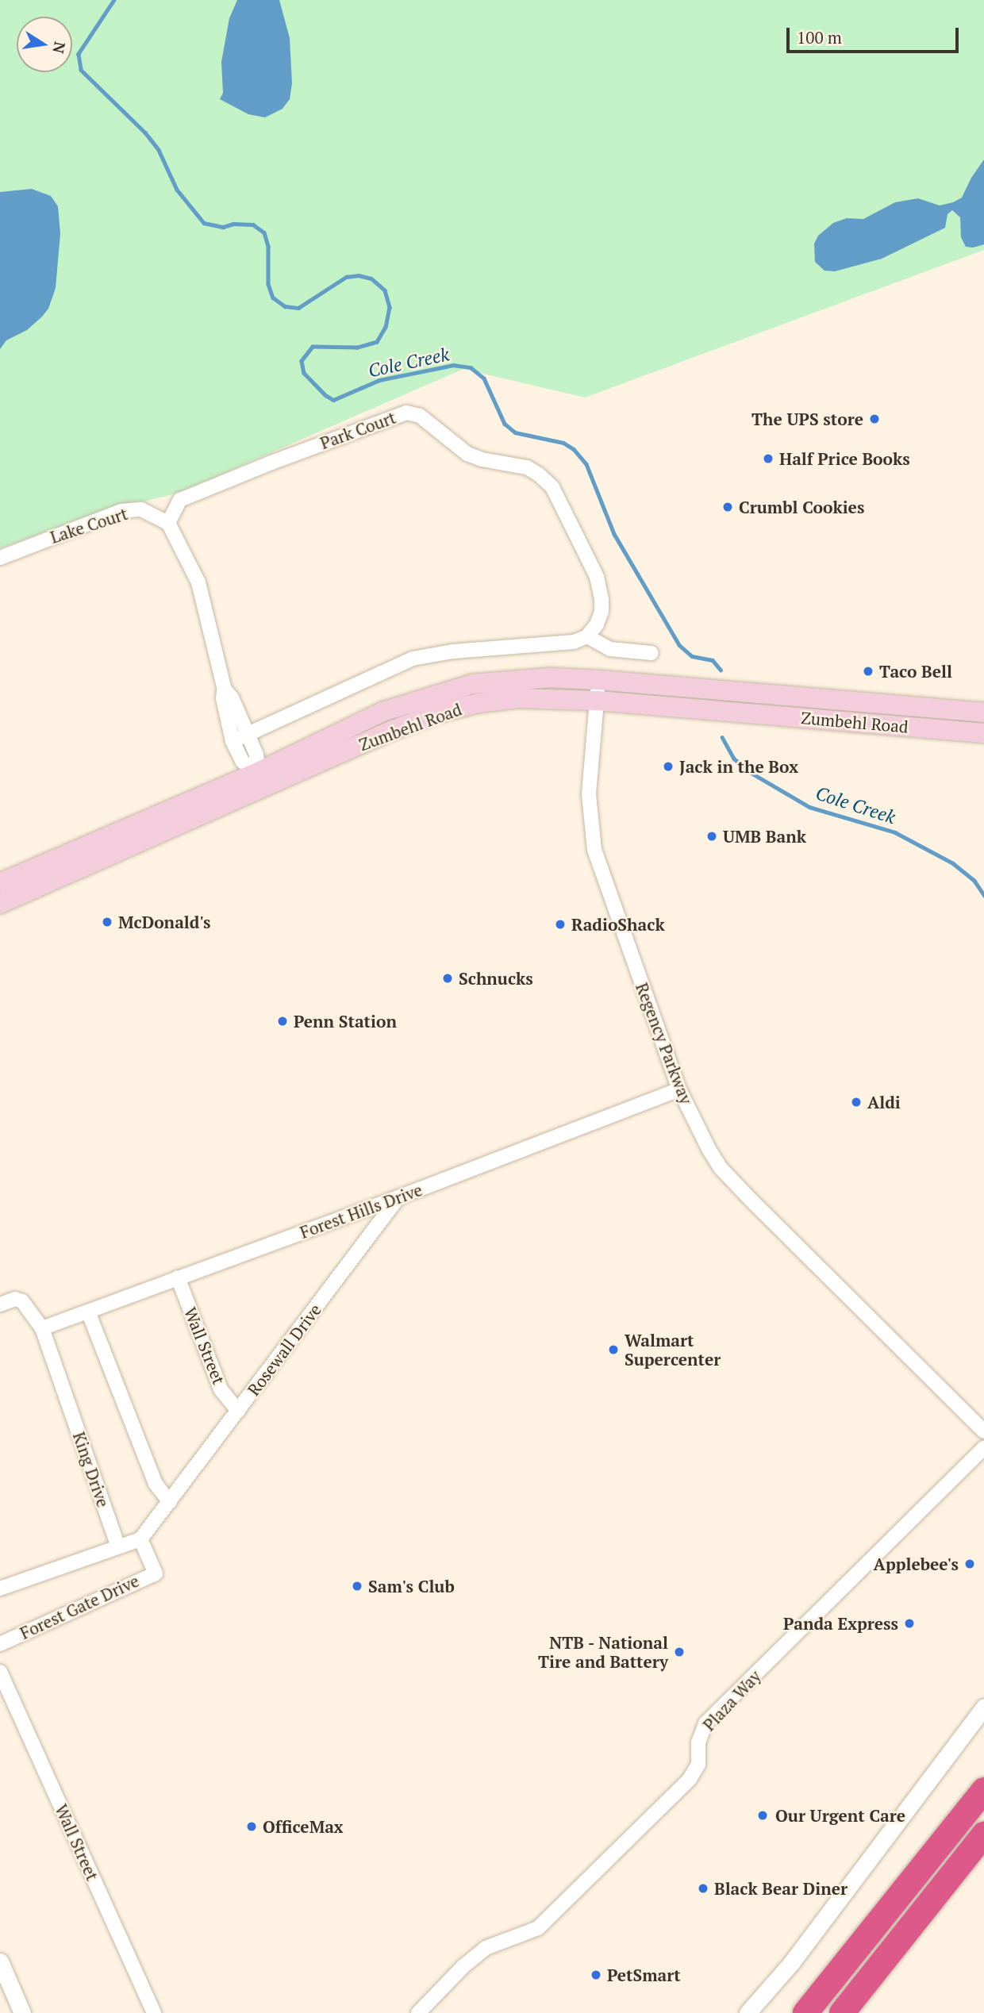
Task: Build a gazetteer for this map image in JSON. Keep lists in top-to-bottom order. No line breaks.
{"streets":{"main road":["Zumbehl Road"],"street":["Park Court","Lake Court","Regency Parkway","Forest Hills Drive","Wall Street","Rosewall Drive","King Drive","Forest Gate Drive","Plaza Way"]},"crossings":[["Park Court","Lake Court"],["Zumbehl Road","Regency Parkway"],["Regency Parkway","Forest Hills Drive"],["Forest Hills Drive","Wall Street"],["Forest Hills Drive","Rosewall Drive"],["Forest Hills Drive","King Drive"],["Wall Street","Rosewall Drive"],["Rosewall Drive","Forest Gate Drive"]],"water":["Cole Creek"],"places":["The UPS store","Half Price Books","Crumbl Cookies","Taco Bell","Jack in the Box","UMB Bank","McDonald's","RadioShack","Schnucks","Penn Station","Aldi","Walmart Supercenter","Applebee's","Sam's Club","Panda Express","NTB - National Tire and Battery","Our Urgent Care","OfficeMax","Black Bear Diner","PetSmart"],"scale_bar":"100 m","north":"right"}
